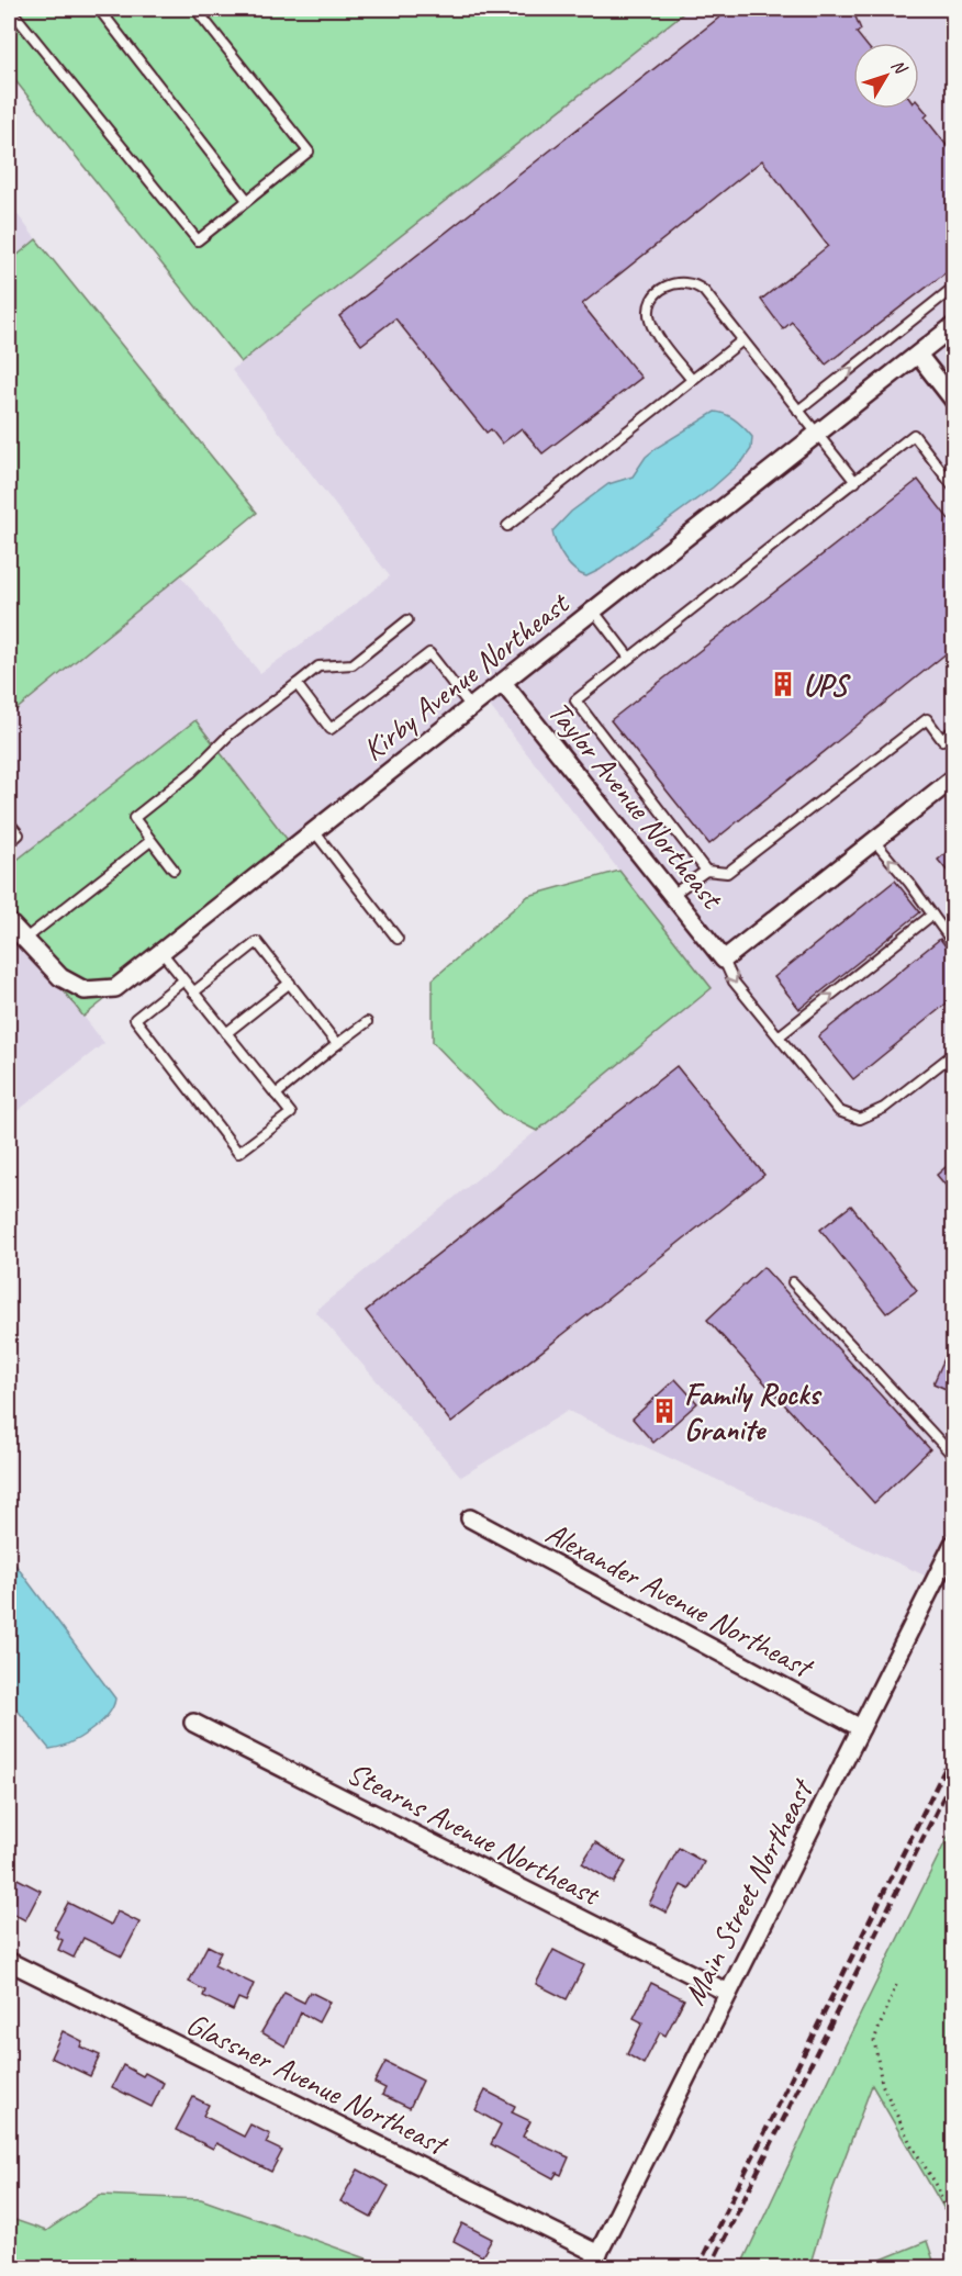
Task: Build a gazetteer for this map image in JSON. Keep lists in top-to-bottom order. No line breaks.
{"streets":{"street":["Kirby Avenue Northeast","Taylor Avenue Northeast","Alexander Avenue Northeast","Stearns Avenue Northeast","Main Street Northeast","Glassner Avenue Northeast"]},"crossings":[["Kirby Avenue Northeast","Taylor Avenue Northeast"],["Alexander Avenue Northeast","Main Street Northeast"],["Stearns Avenue Northeast","Main Street Northeast"],["Main Street Northeast","Glassner Avenue Northeast"]],"places":{"building":["UPS","Family Rocks Granite"]},"north":"top right"}
